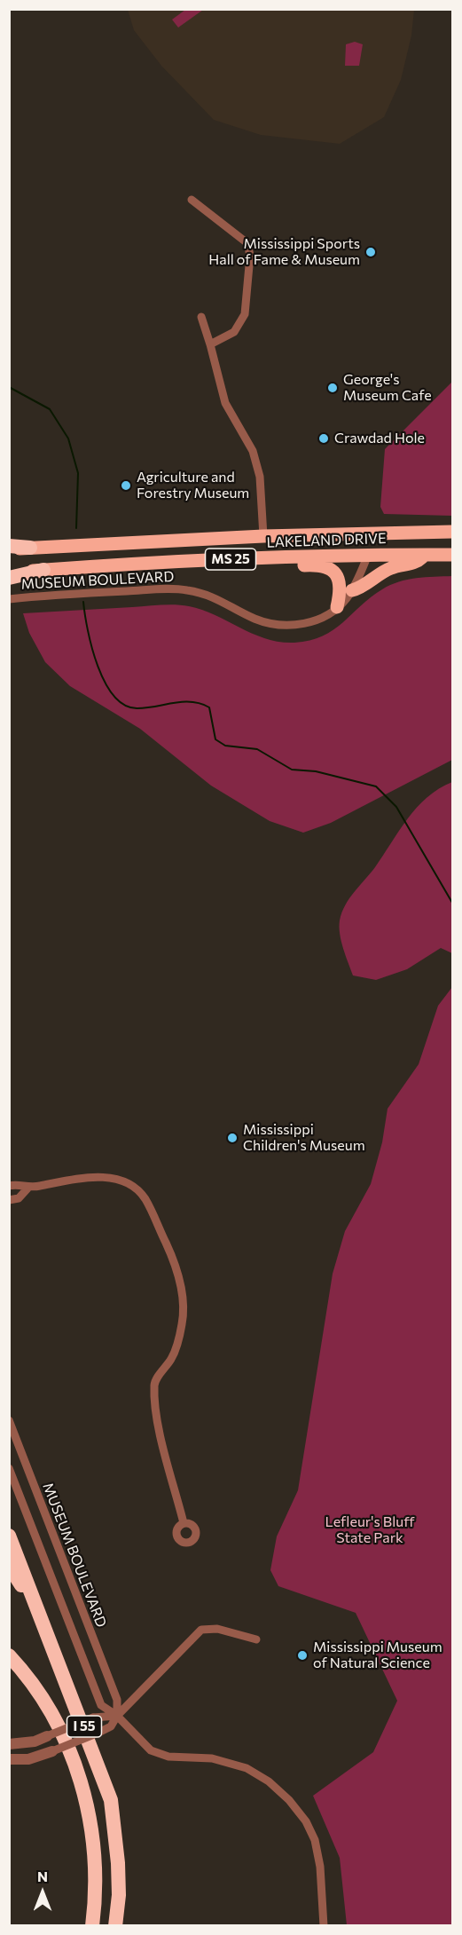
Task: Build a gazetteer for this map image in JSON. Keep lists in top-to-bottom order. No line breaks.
{"streets":{"highway":["LAKELAND DRIVE","MS 25","I 55"],"street":["MUSEUM BOULEVARD"]},"crossings":[["LAKELAND DRIVE","MUSEUM BOULEVARD"]],"parks":["Lefleur's Bluff State Park"],"places":["Mississippi Sports Hall of Fame & Museum","George's Museum Cafe","Crawdad Hole","Agriculture and Forestry Museum","Mississippi Children's Museum","Mississippi Museum of Natural Science"],"north":"top"}
